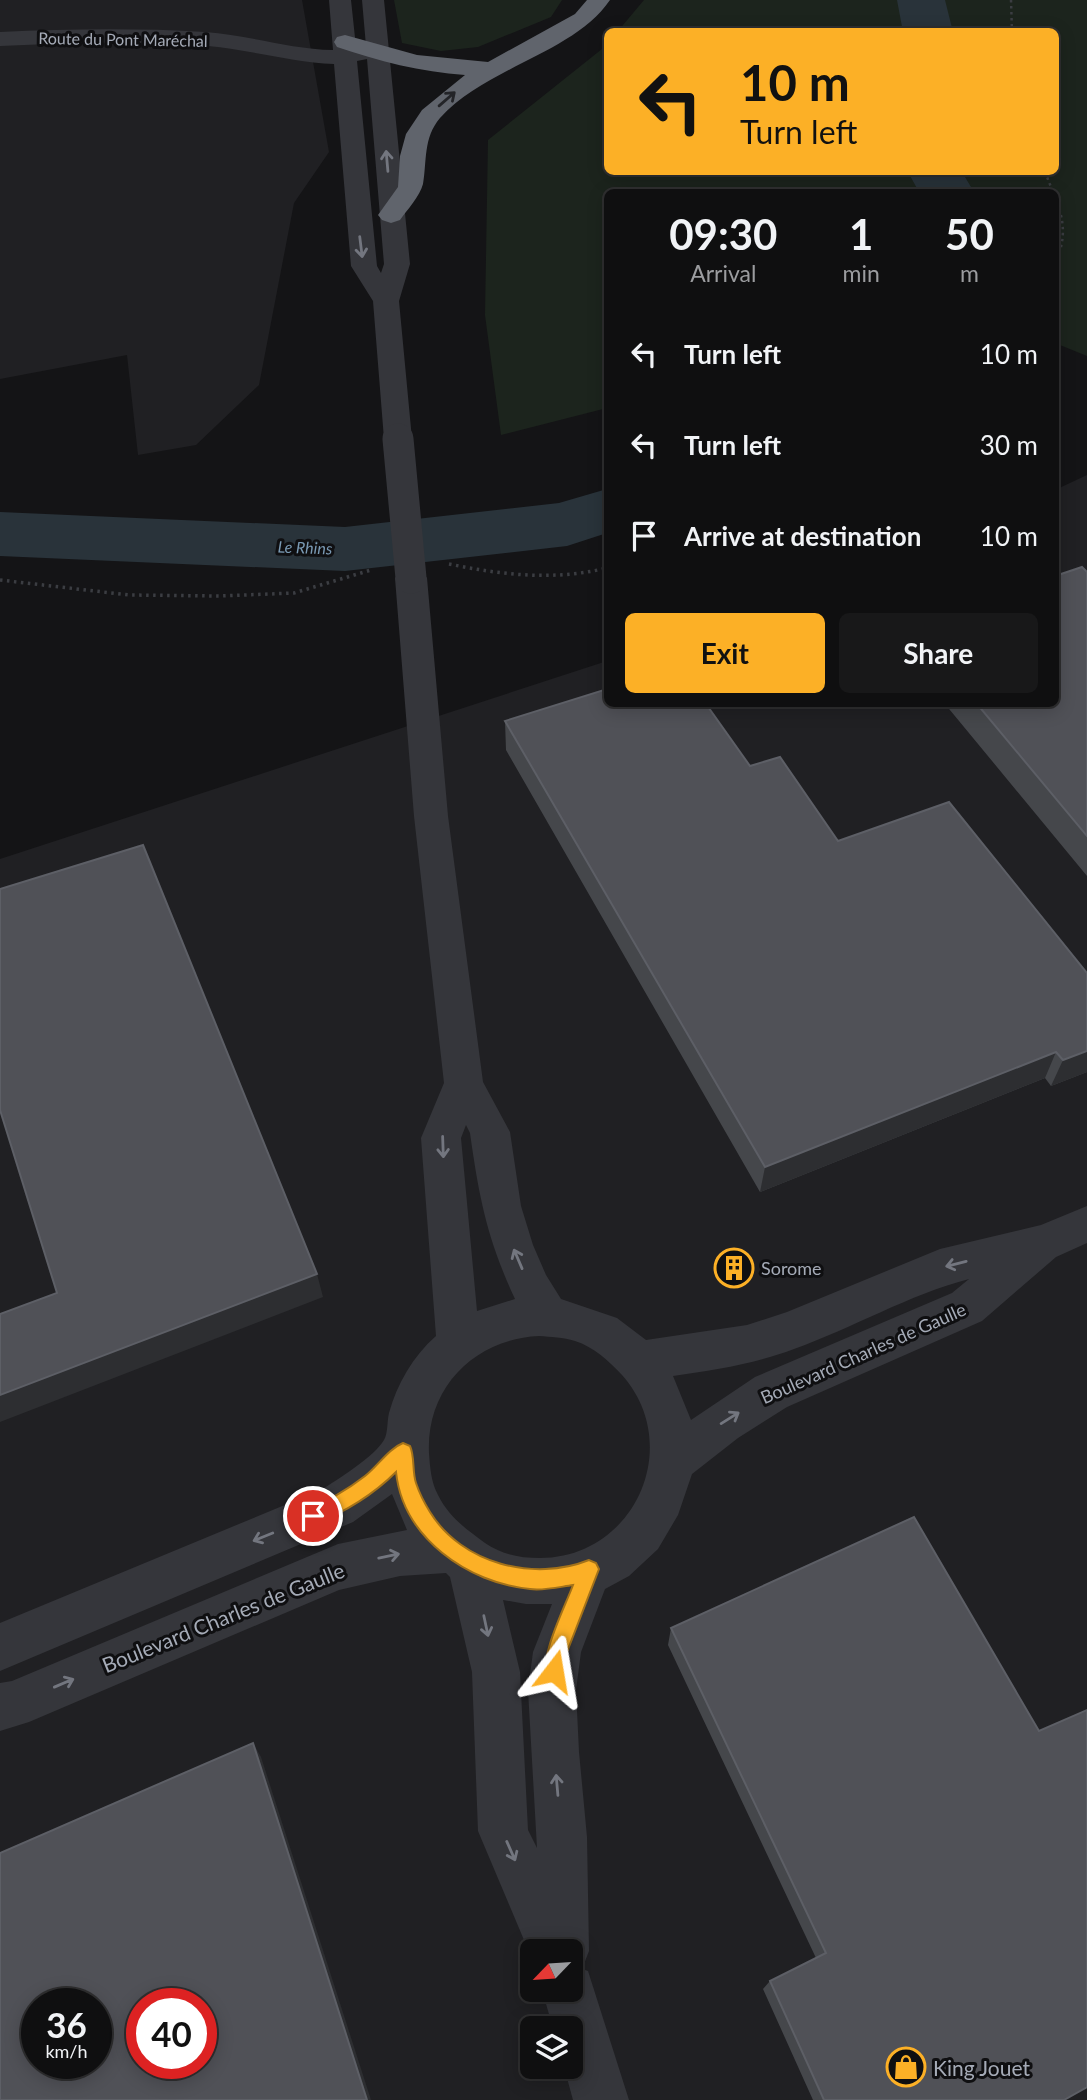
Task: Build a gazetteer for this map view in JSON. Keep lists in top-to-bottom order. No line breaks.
{"streets":{"street":["Route du Pont Maréchal","Boulevard Charles de Gaulle"]},"water":["Le Rhins"],"places":{"building":["Sorome"],"shop":["King Jouet"]},"north":"bottom left","page":{"turn":["10 m","Turn left"],"eta":["09:30","Arrival","1","min","50","m"],"list":[{"name":"Turn left","value":"10 m"},{"name":"Turn left","value":"30 m"},{"name":"Arrive at destination","value":"10 m"}],"buttons":["Exit","Share"],"speed":"36 km/h","limit":"40"}}
